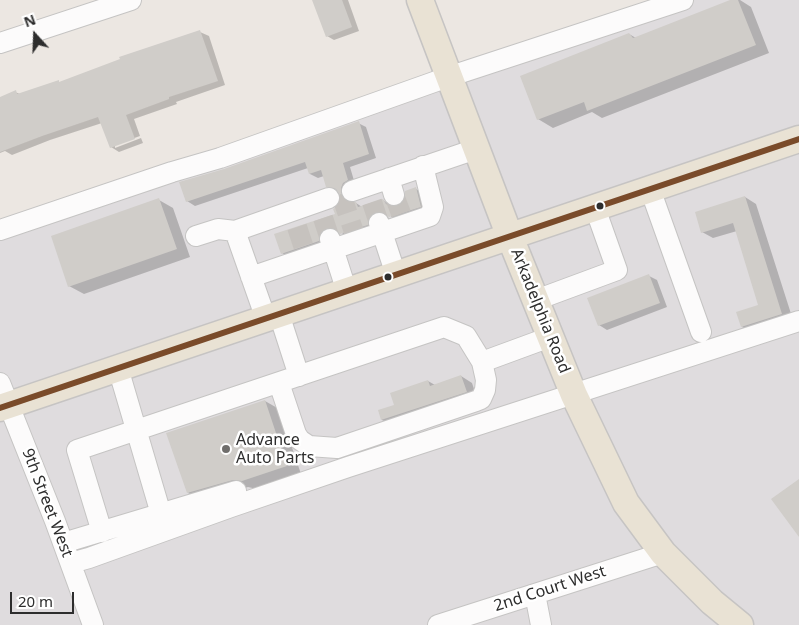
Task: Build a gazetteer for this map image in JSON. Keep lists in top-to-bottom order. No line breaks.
{"streets":{"main road":["Arkadelphia Road"],"street":["9th Street West","2nd Court West"]},"crossings":[["Arkadelphia Road","2nd Court West"]],"places":["Advance Auto Parts"],"scale_bar":"20 m","north":"top"}
